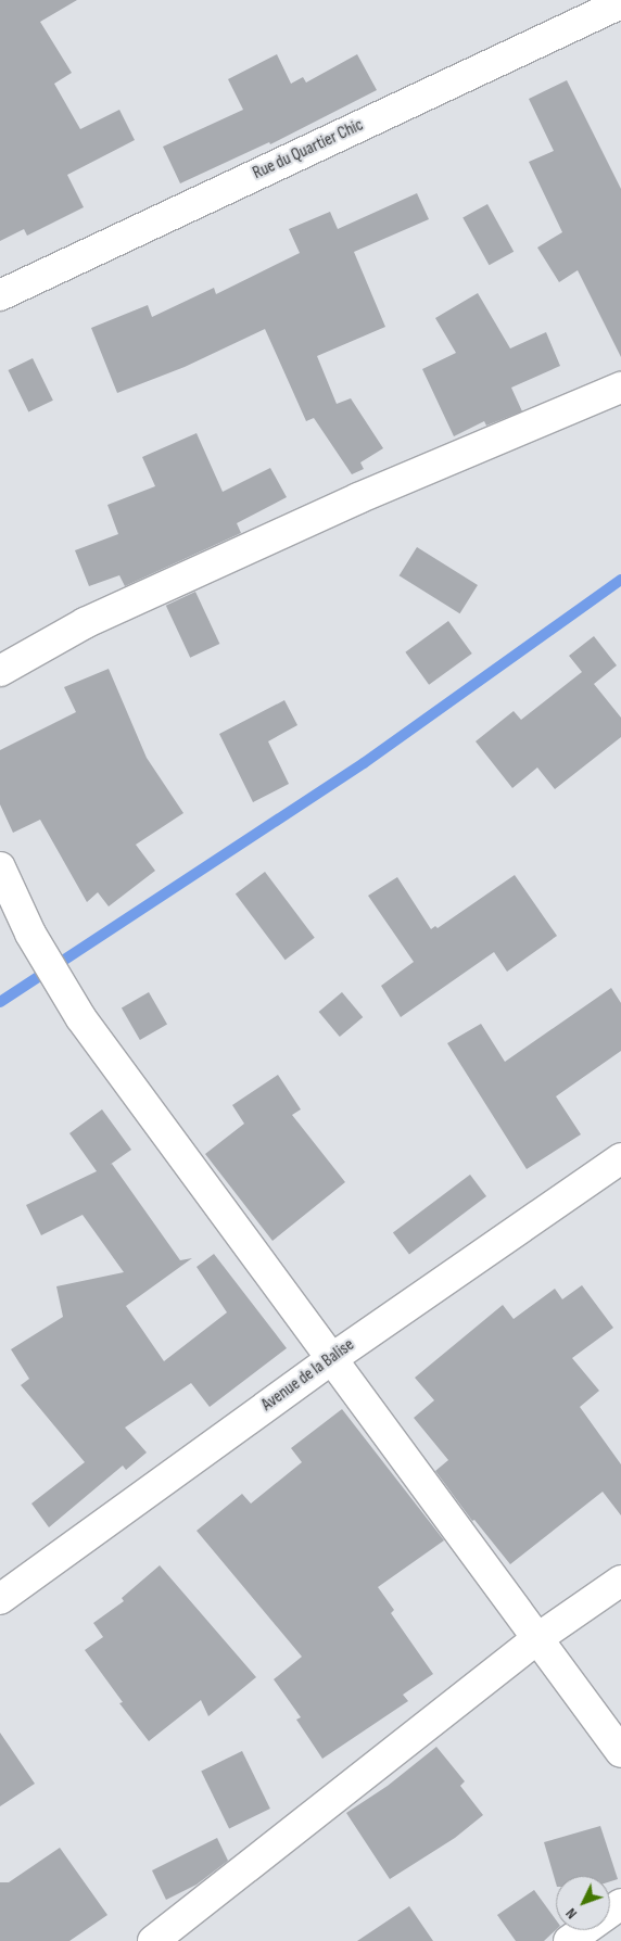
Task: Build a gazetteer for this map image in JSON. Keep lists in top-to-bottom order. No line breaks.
{"streets":{"street":["Rue du Quartier Chic","Avenue de la Balise"]},"north":"bottom left"}
